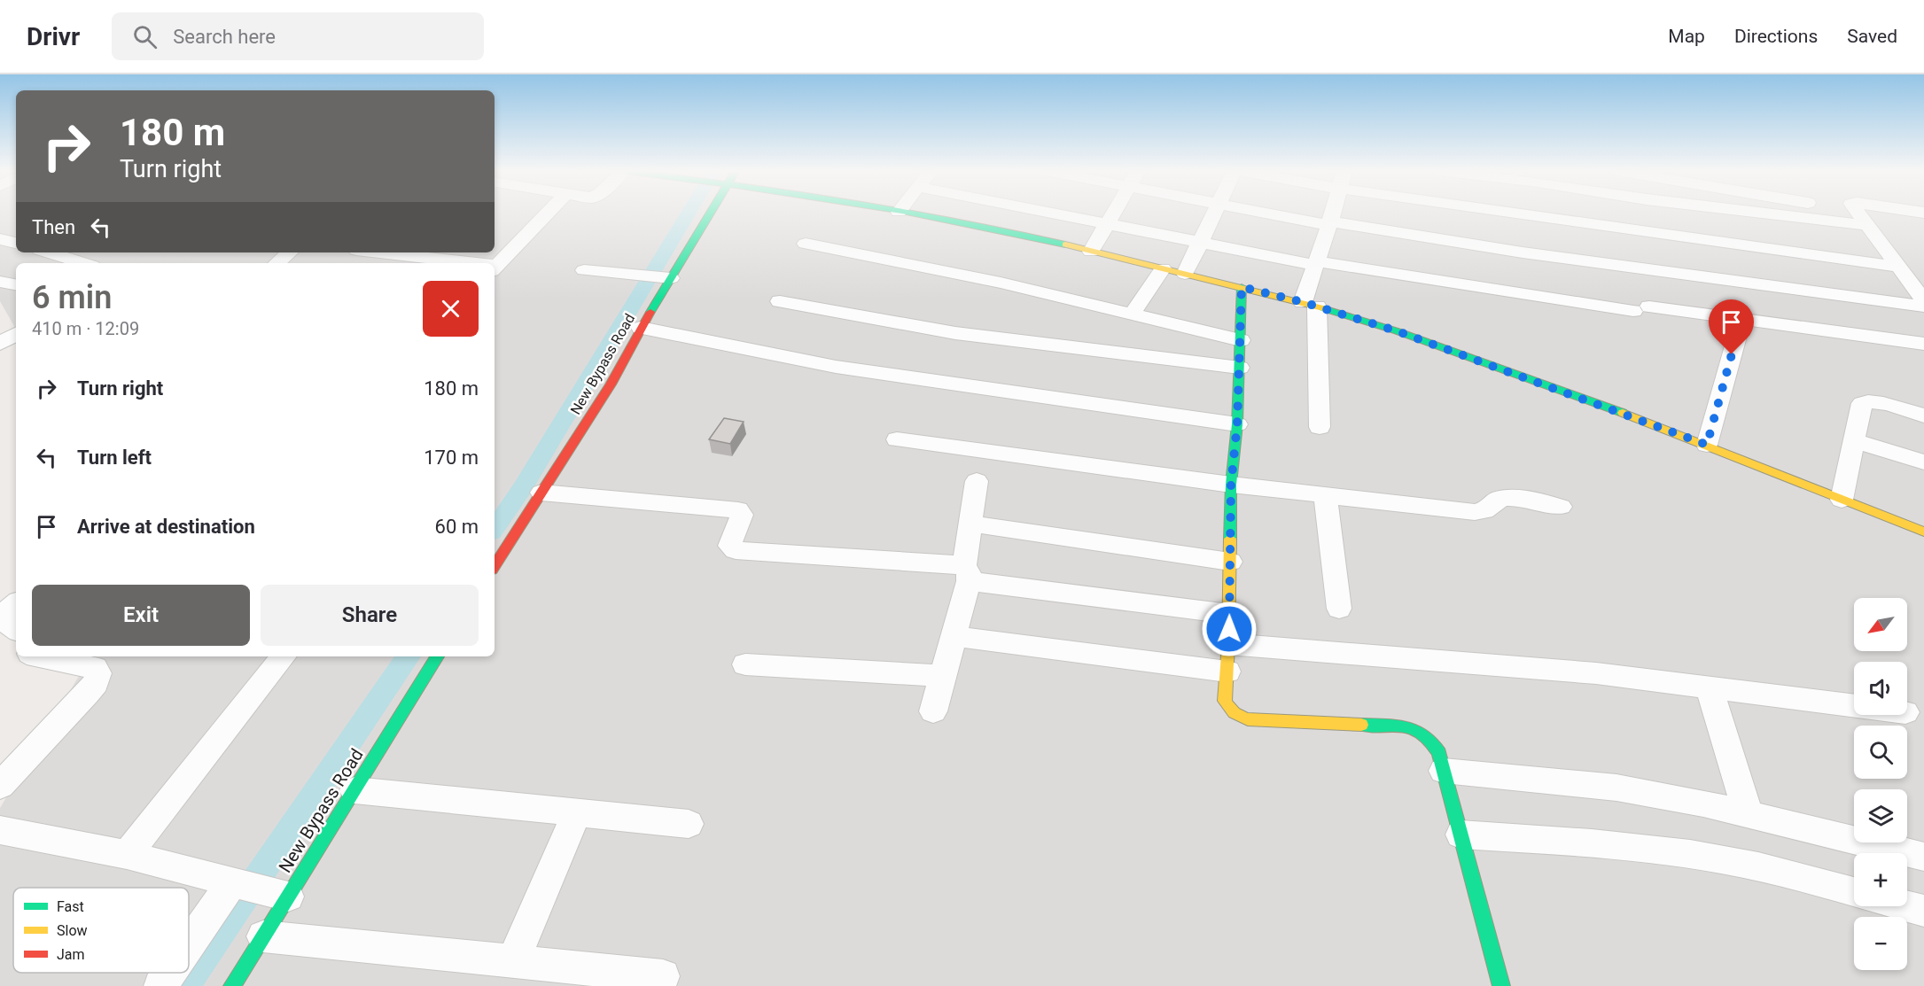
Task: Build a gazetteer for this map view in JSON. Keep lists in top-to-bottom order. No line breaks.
{"streets":{"street":["New Bypass Road"]},"legend":["Fast","Slow","Jam"],"north":"bottom left","page":{"header":"Drivr","search":"Search here","nav":["Map","Directions","Saved"],"turn":["180 m","Turn right"],"then":"Then","heading":["6 min","410 m · 12:09"],"list":[{"name":"Turn right","value":"180 m"},{"name":"Turn left","value":"170 m"},{"name":"Arrive at destination","value":"60 m"}],"buttons":["Exit","Share"],"map_buttons":["+","−"]}}
